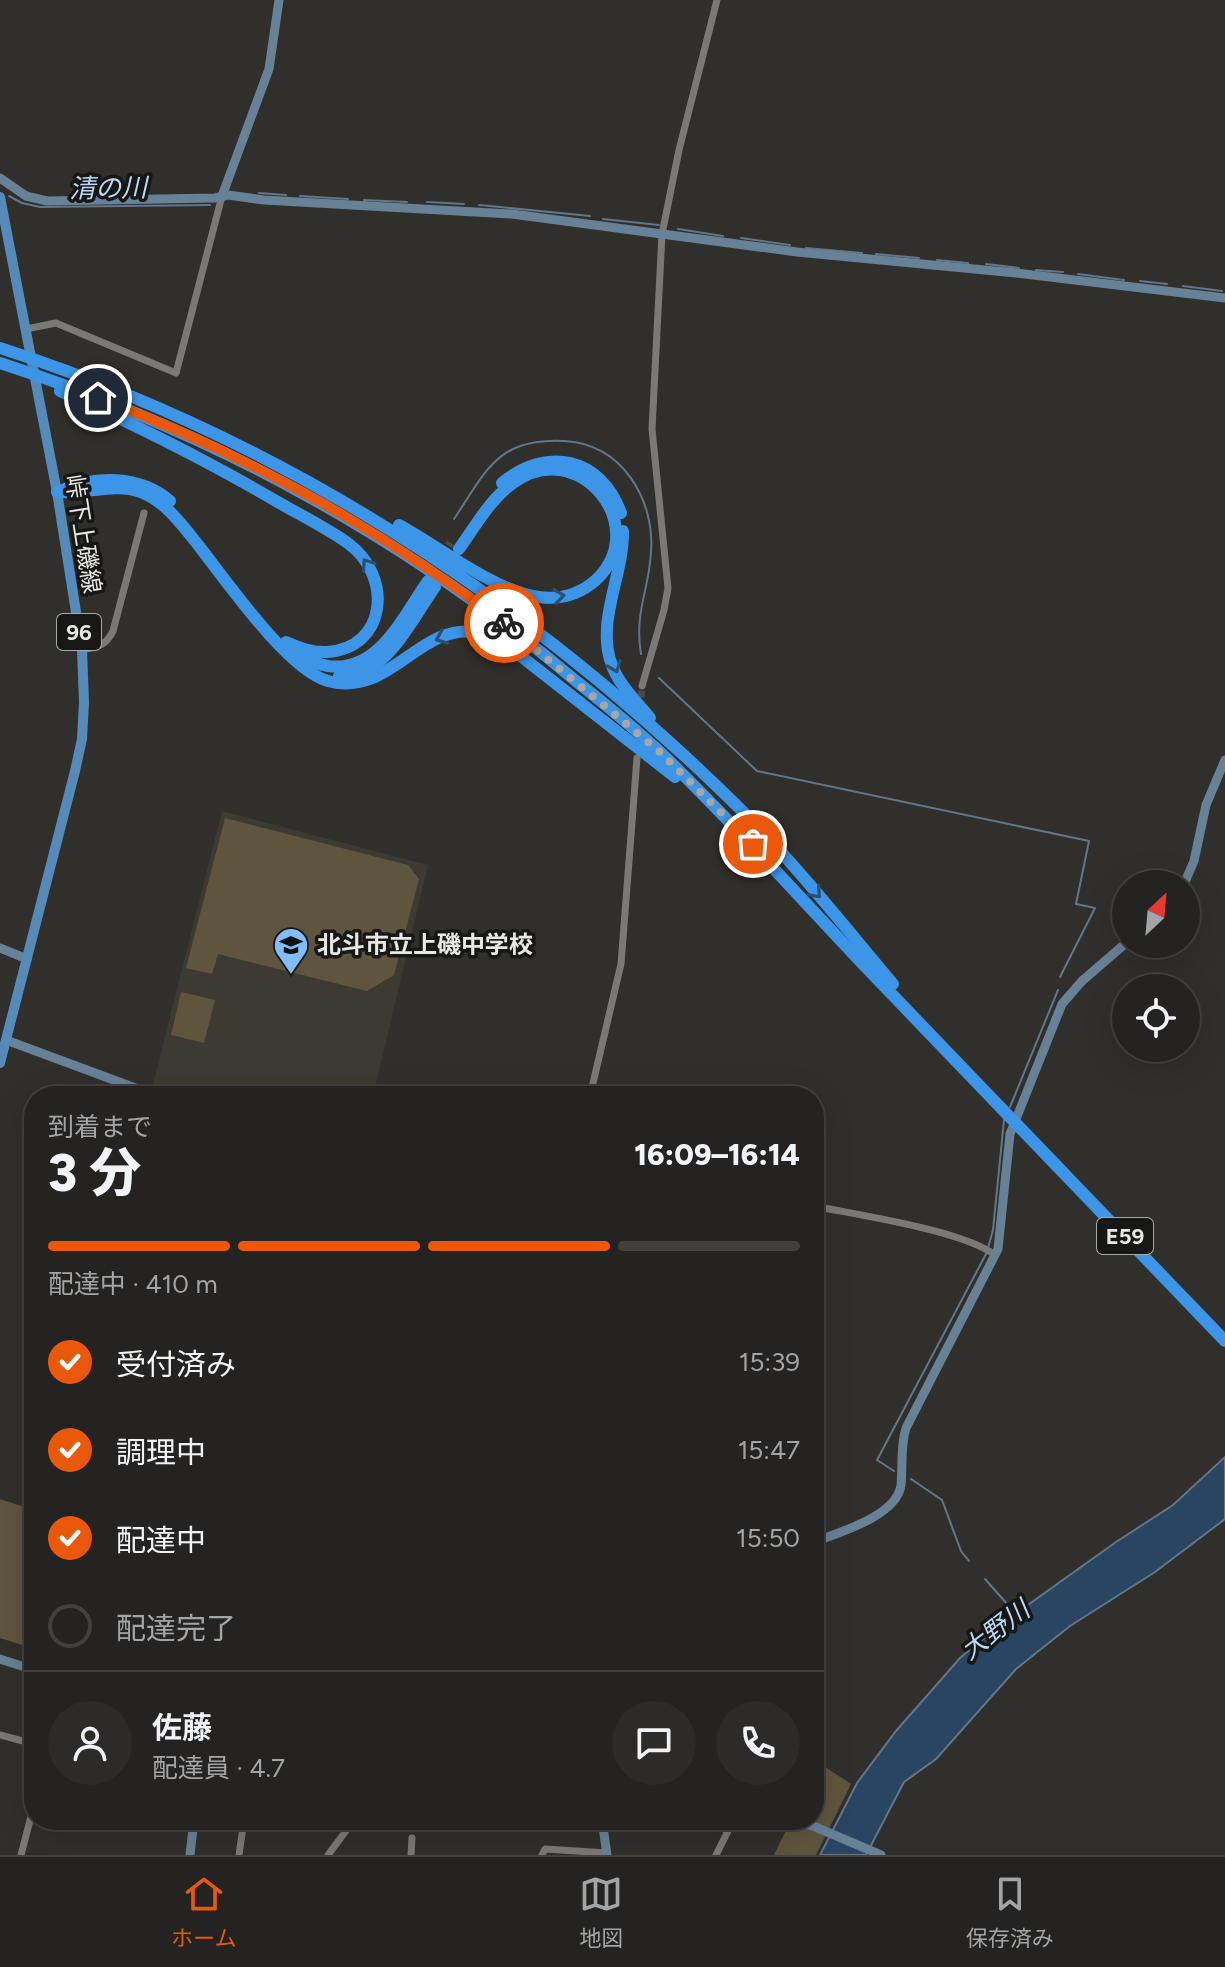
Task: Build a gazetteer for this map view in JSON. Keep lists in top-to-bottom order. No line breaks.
{"streets":{"highway":["E59"],"main road":["峠下上磯線","96"]},"water":["清の川","大野川"],"places":{"school or university":["北斗市立上磯中学校"]},"north":"top right","page":{"heading":["3 分","到着まで","16:09–16:14"],"panel":["佐藤","配達員 · 4.7"],"bar":"配達中 · 410 m","list":[["受付済み","15:39"],["調理中","15:47"],["配達中","15:50"],"配達完了"],"tabs":["ホーム","地図","保存済み"]}}
